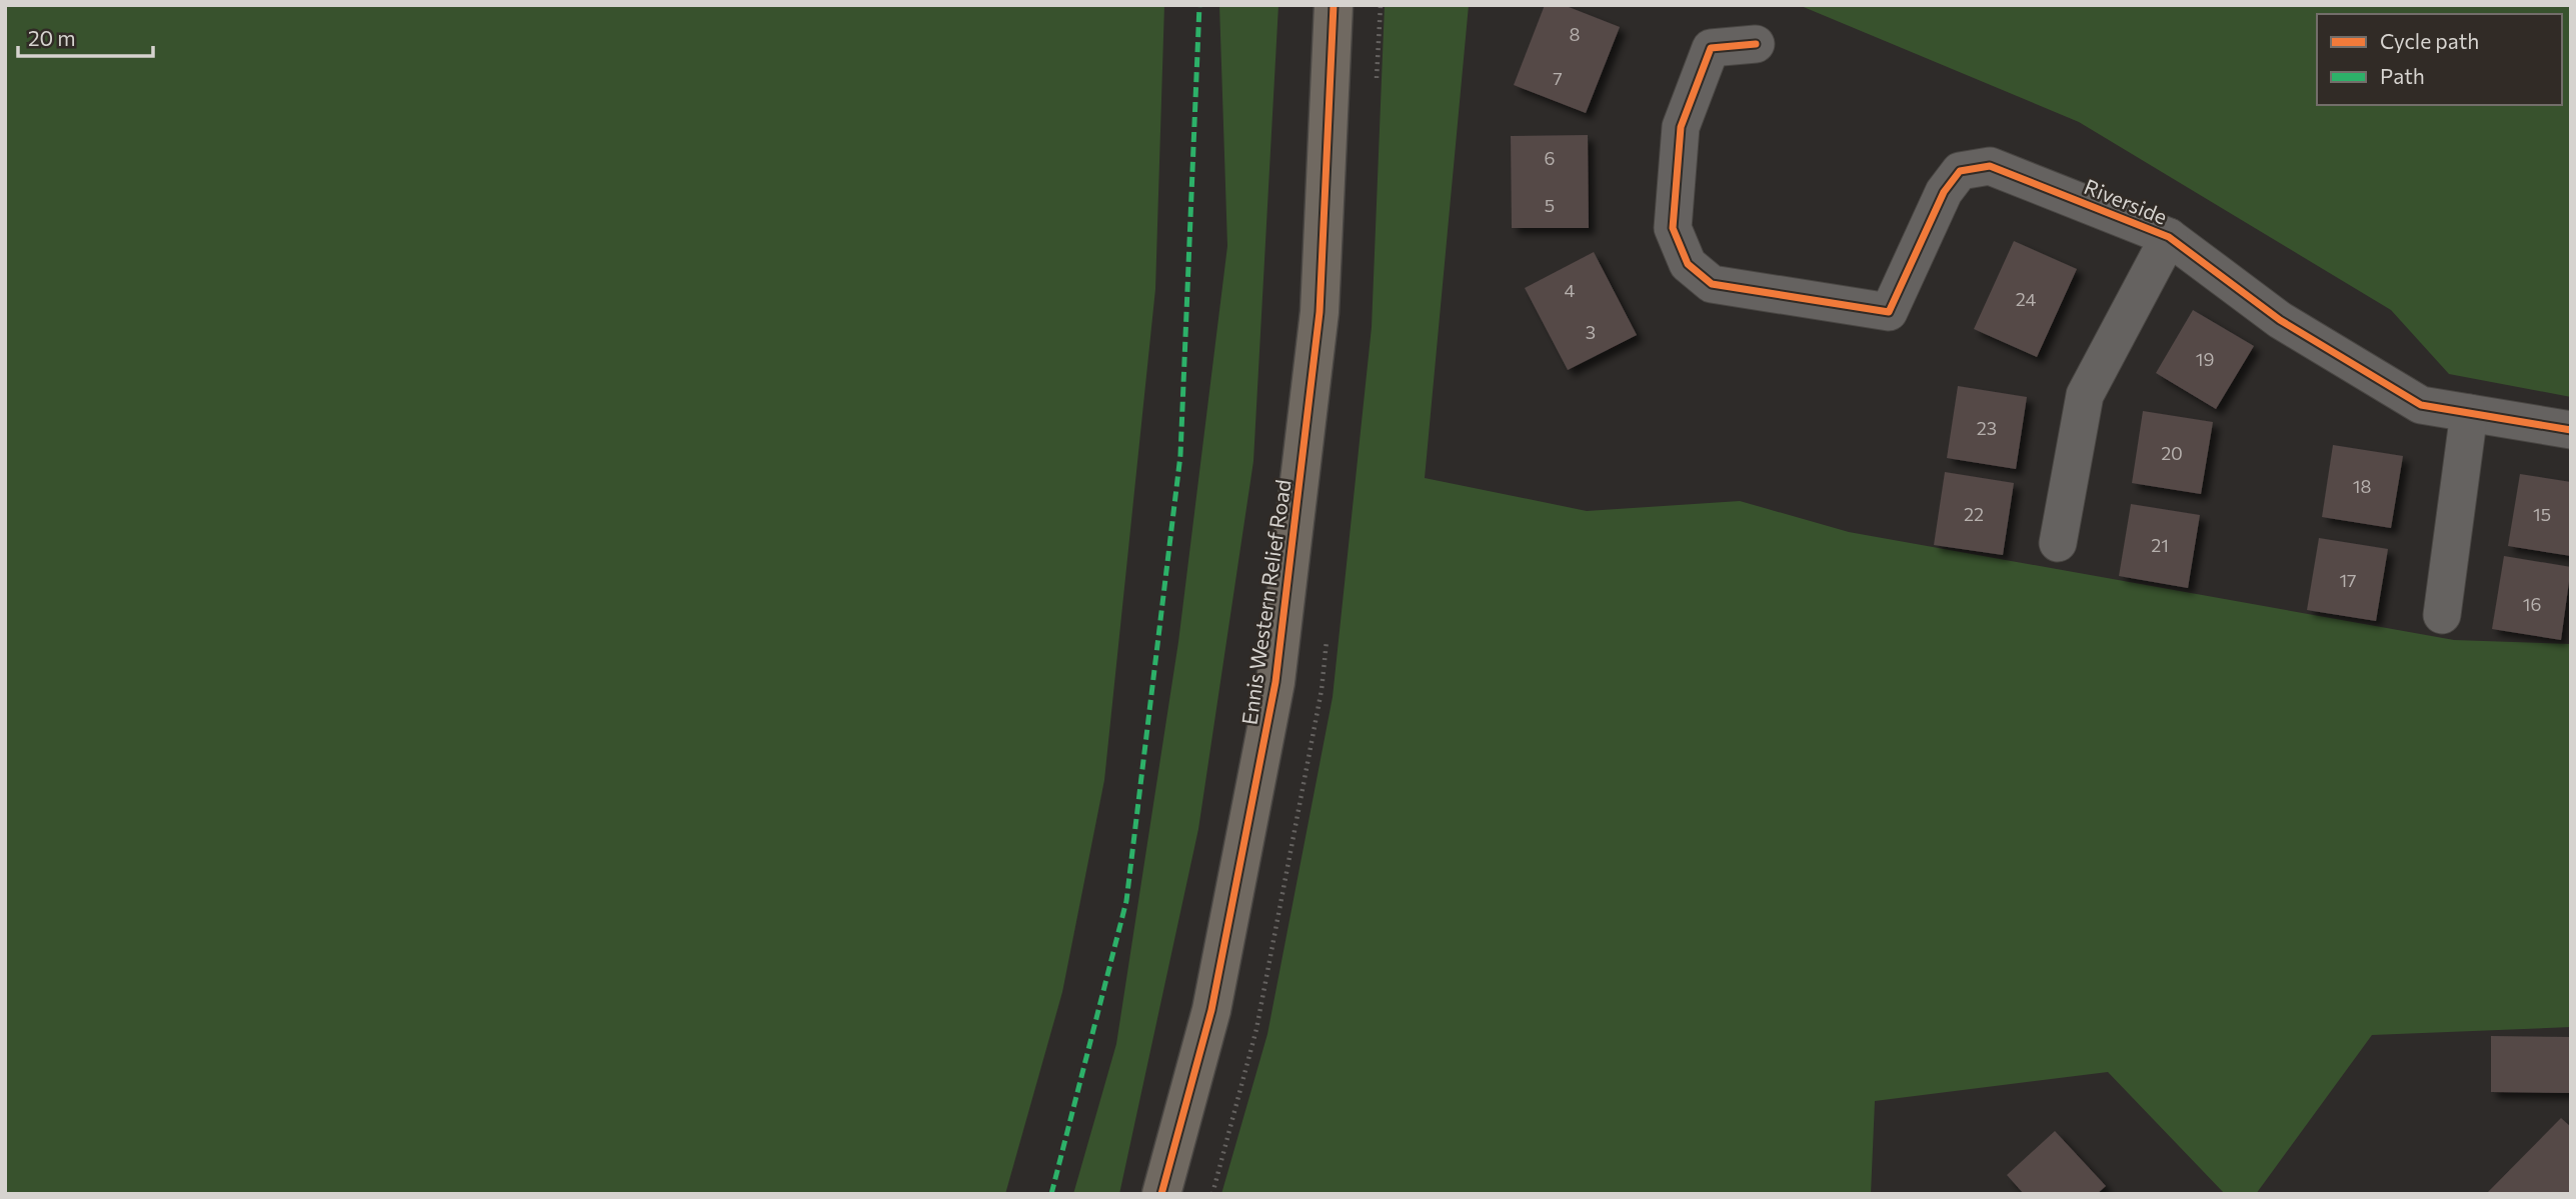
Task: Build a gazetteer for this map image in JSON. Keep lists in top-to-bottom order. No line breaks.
{"streets":{"main road":["Ennis Western Relief Road"],"street":["Riverside"]},"house_numbers":["8","7","6","5","4","24","3","19","23","20","18","22","15","21","17","16"],"legend":["Cycle path","Path"],"scale_bar":"20 m"}
